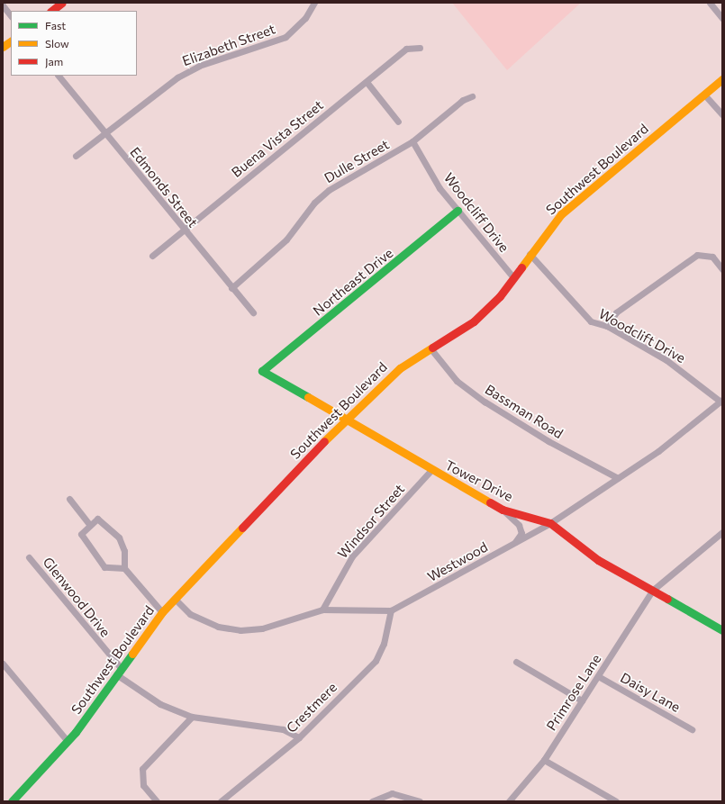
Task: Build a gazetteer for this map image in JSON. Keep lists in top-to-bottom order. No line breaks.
{"streets":{"main road":["Southwest Boulevard","Northeast Drive","Tower Drive"],"street":["Elizabeth Street","Buena Vista Street","Dulle Street","Edmonds Street","Woodcliff Drive","Woodclift Drive","Bassman Road","Windsor Street","Westwood","Glenwood Drive","Primrose Lane","Daisy Lane","Crestmere"]},"crossings":[["Elizabeth Street","Edmonds Street"],["Buena Vista Street","Edmonds Street"],["Dulle Street","Edmonds Street"],["Dulle Street","Woodcliff Drive"],["Southwest Boulevard","Woodcliff Drive"],["Southwest Boulevard","Woodclift Drive"],["Southwest Boulevard","Bassman Road"],["Southwest Boulevard","Tower Drive"],["Southwest Boulevard","Westwood"],["Southwest Boulevard","Glenwood Drive"],["Woodcliff Drive","Northeast Drive"],["Northeast Drive","Tower Drive"],["Woodclift Drive","Westwood"],["Bassman Road","Westwood"],["Tower Drive","Windsor Street"],["Tower Drive","Westwood"],["Tower Drive","Primrose Lane"],["Windsor Street","Westwood"],["Westwood","Crestmere"],["Glenwood Drive","Crestmere"],["Primrose Lane","Daisy Lane"]],"legend":["Fast","Slow","Jam"]}
